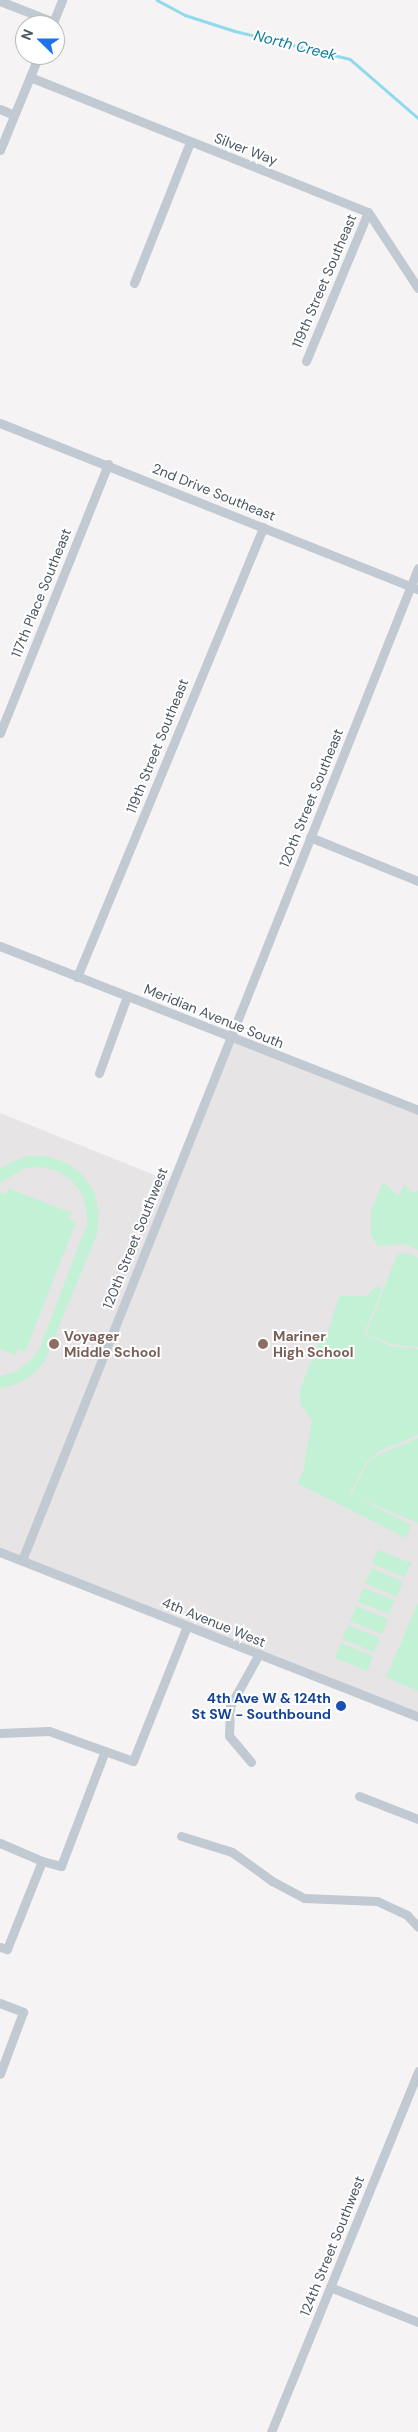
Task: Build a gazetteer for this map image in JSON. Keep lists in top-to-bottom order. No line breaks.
{"streets":{"street":["Silver Way","119th Street Southeast","2nd Drive Southeast","117th Place Southeast","120th Street Southeast","Meridian Avenue South","120th Street Southwest","4th Avenue West","124th Street Southwest"]},"crossings":[["Silver Way","119th Street Southeast"],["119th Street Southeast","2nd Drive Southeast"],["119th Street Southeast","Meridian Avenue South"],["2nd Drive Southeast","117th Place Southeast"],["2nd Drive Southeast","120th Street Southeast"],["120th Street Southeast","Meridian Avenue South"],["120th Street Southeast","120th Street Southwest"],["Meridian Avenue South","120th Street Southwest"],["120th Street Southwest","4th Avenue West"]],"water":["North Creek"],"places":["Voyager Middle School","Mariner High School","4th Ave W & 124th St SW - Southbound"],"north":"left"}
